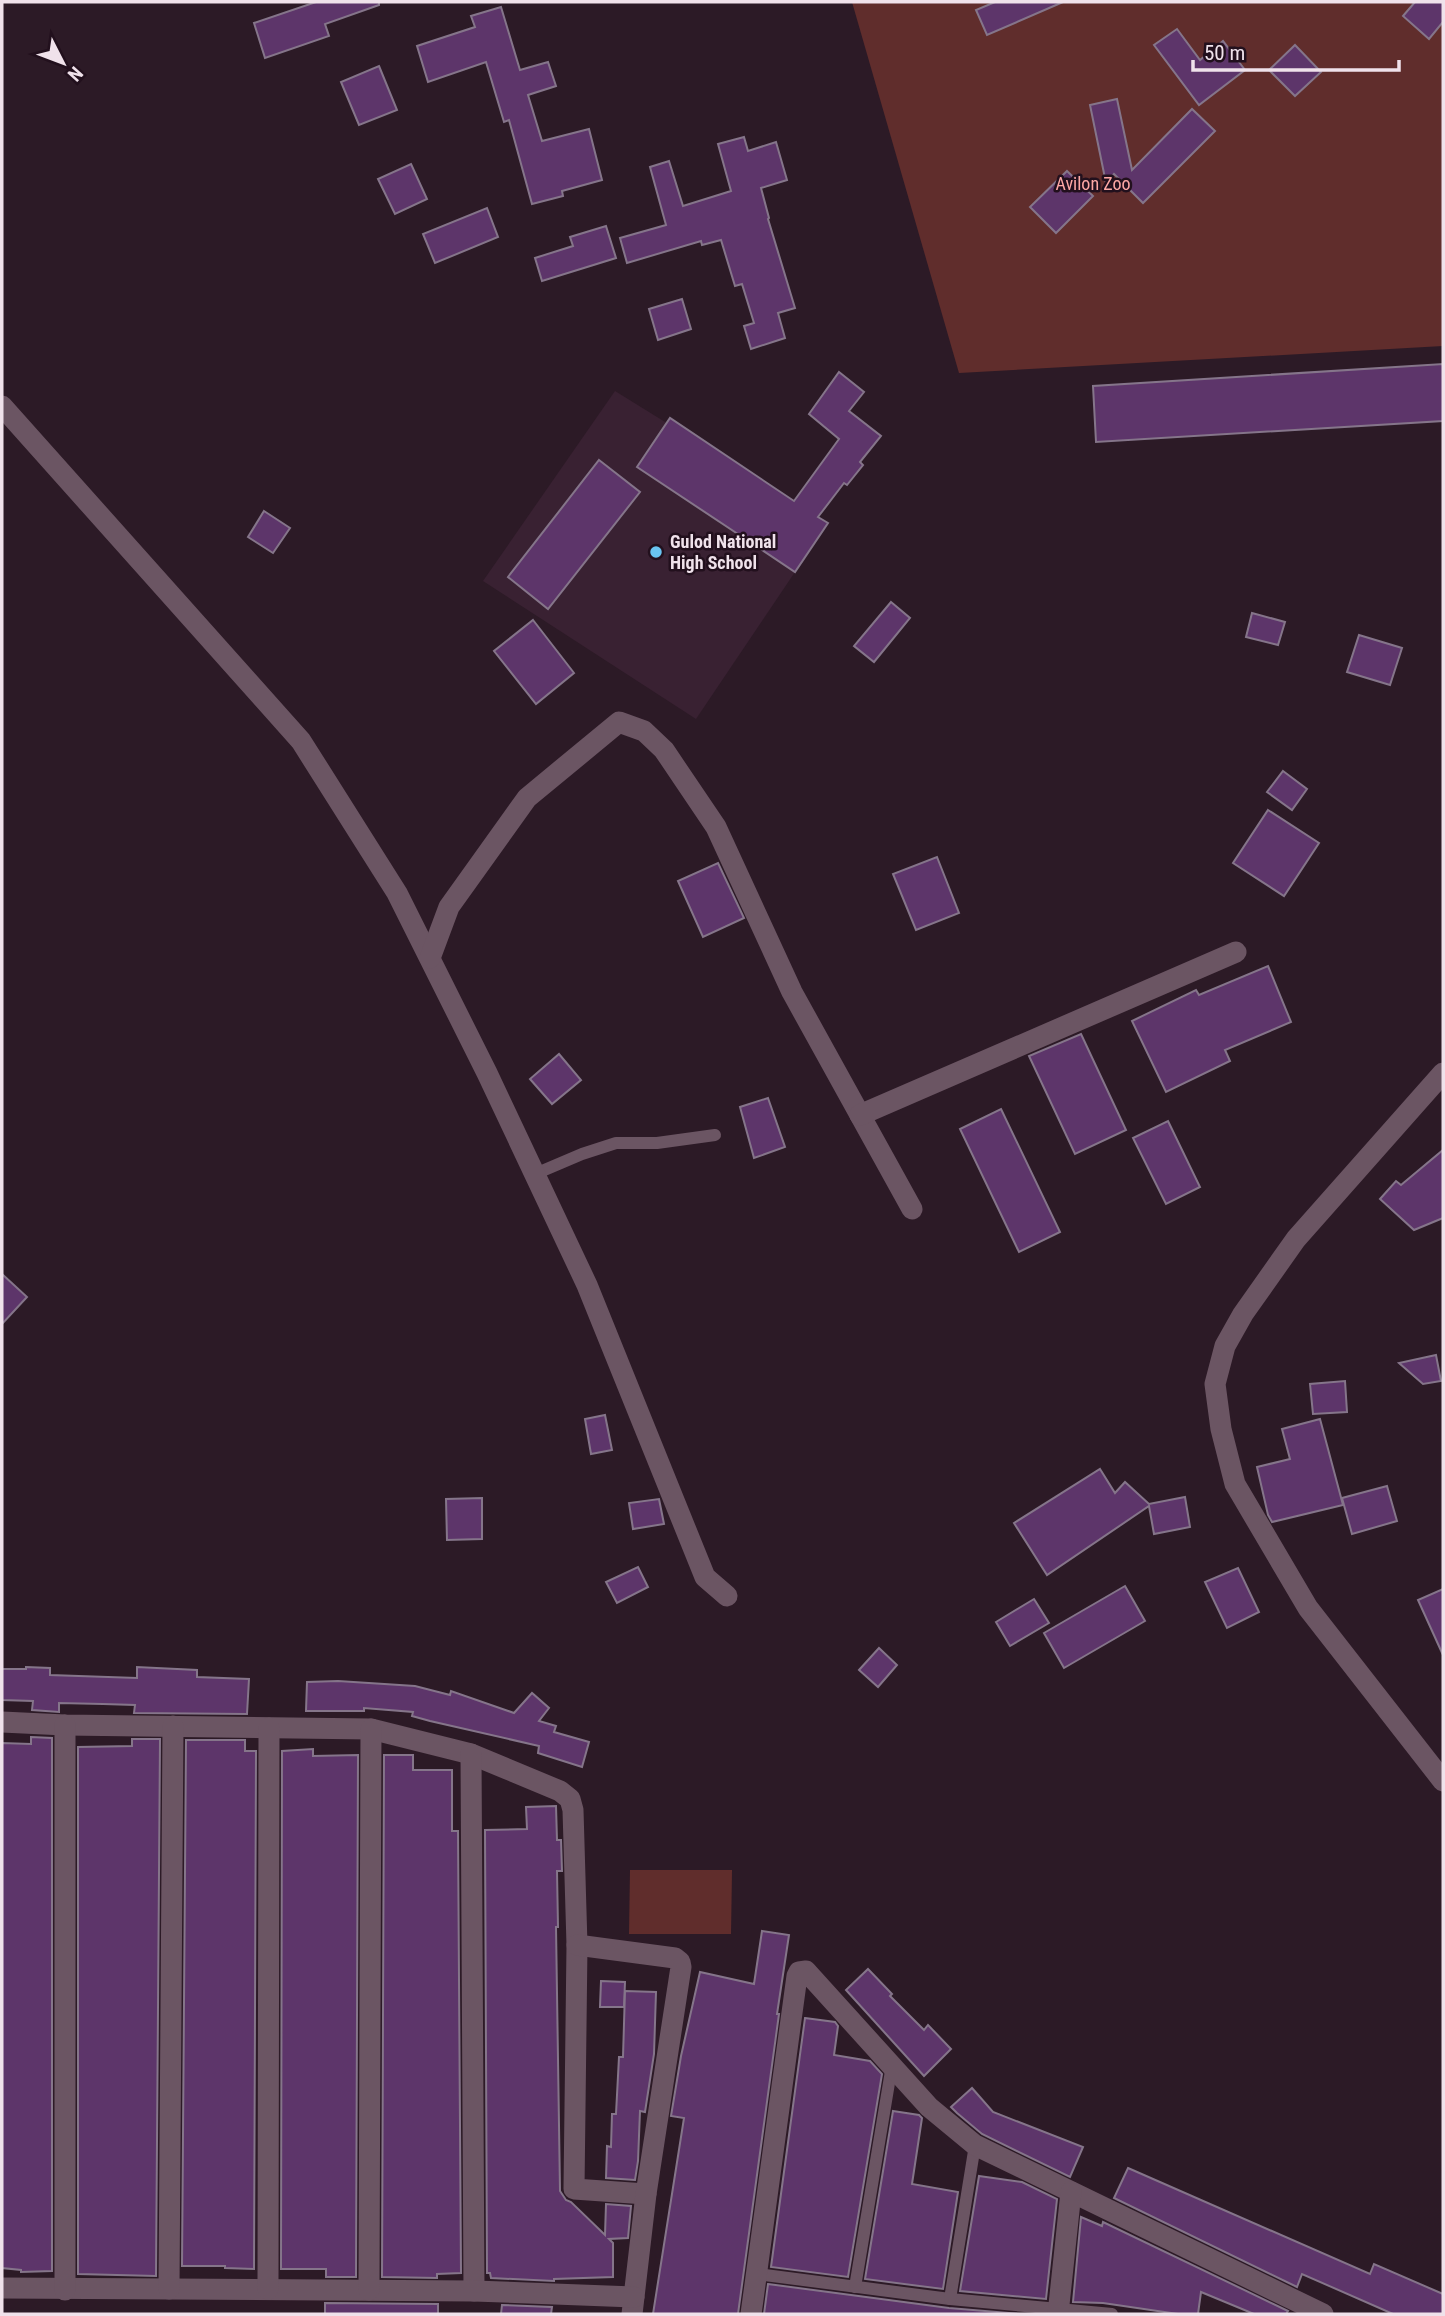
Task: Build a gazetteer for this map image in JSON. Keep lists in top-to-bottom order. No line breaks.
{"parks":["Avilon Zoo"],"places":["Gulod National High School"],"scale_bar":"50 m","north":"bottom right"}
